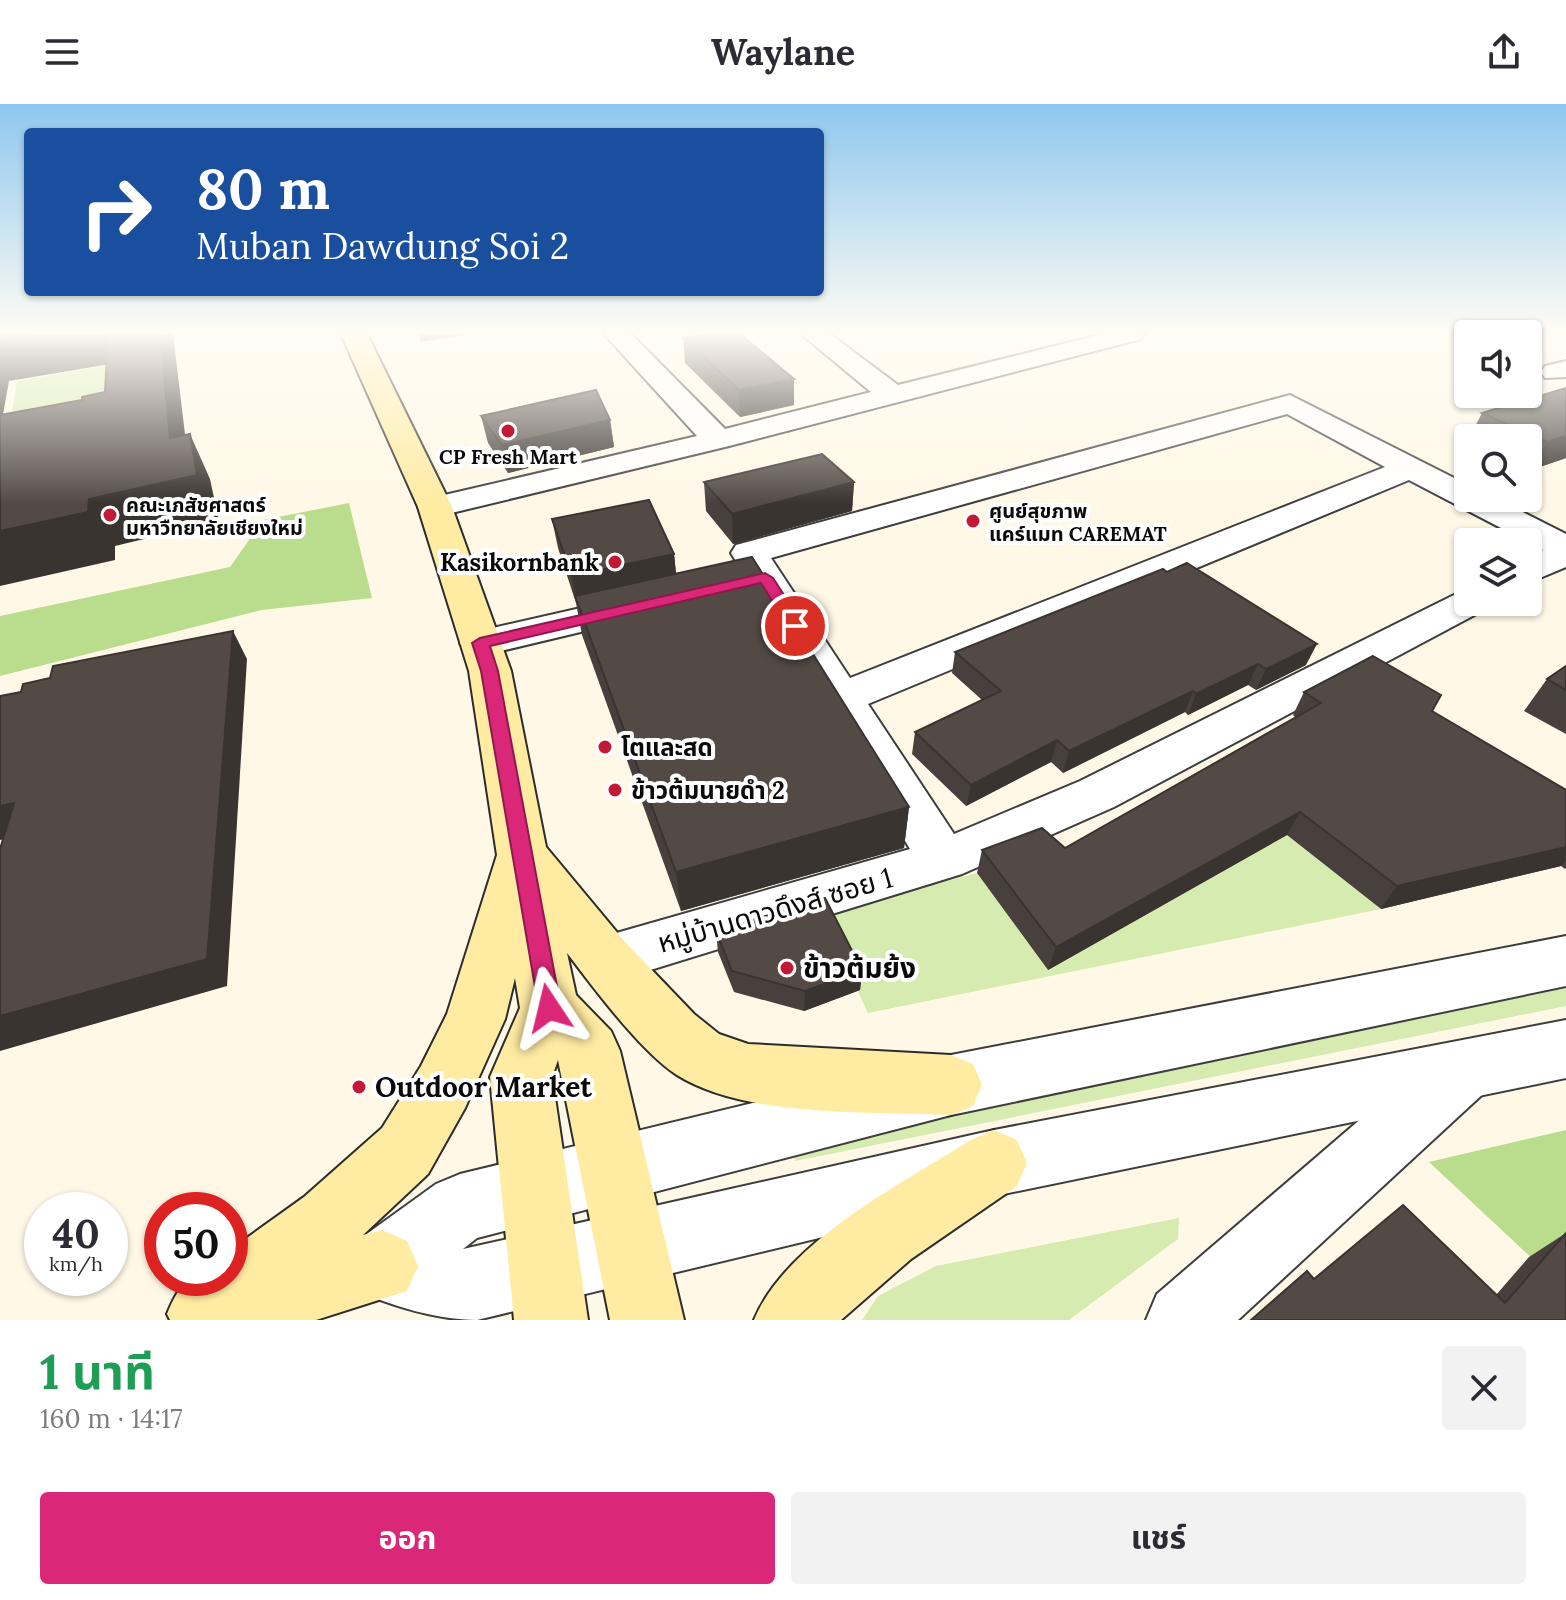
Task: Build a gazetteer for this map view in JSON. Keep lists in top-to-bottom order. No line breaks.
{"streets":{"street":["หมู่บ้านดาวดึงส์ ซอย 1"]},"places":["CP Fresh Mart","คณะเภสัชศาสตร์ มหาวืทยาลัยเชียงใหม่","ศูนย์สุขภาพ แคร์แมท CAREMAT","Kasikornbank","โตและสด","ข้าวต้มนายดำ 2","ข้าวต้มย้ง","Outdoor Market"],"page":{"header":"Waylane","turn":["80 m","Muban Dawdung Soi 2"],"speed":"40 km/h","limit":"50","heading":["1 นาที","160 m · 14:17"],"buttons":["ออก","แชร์"]}}
